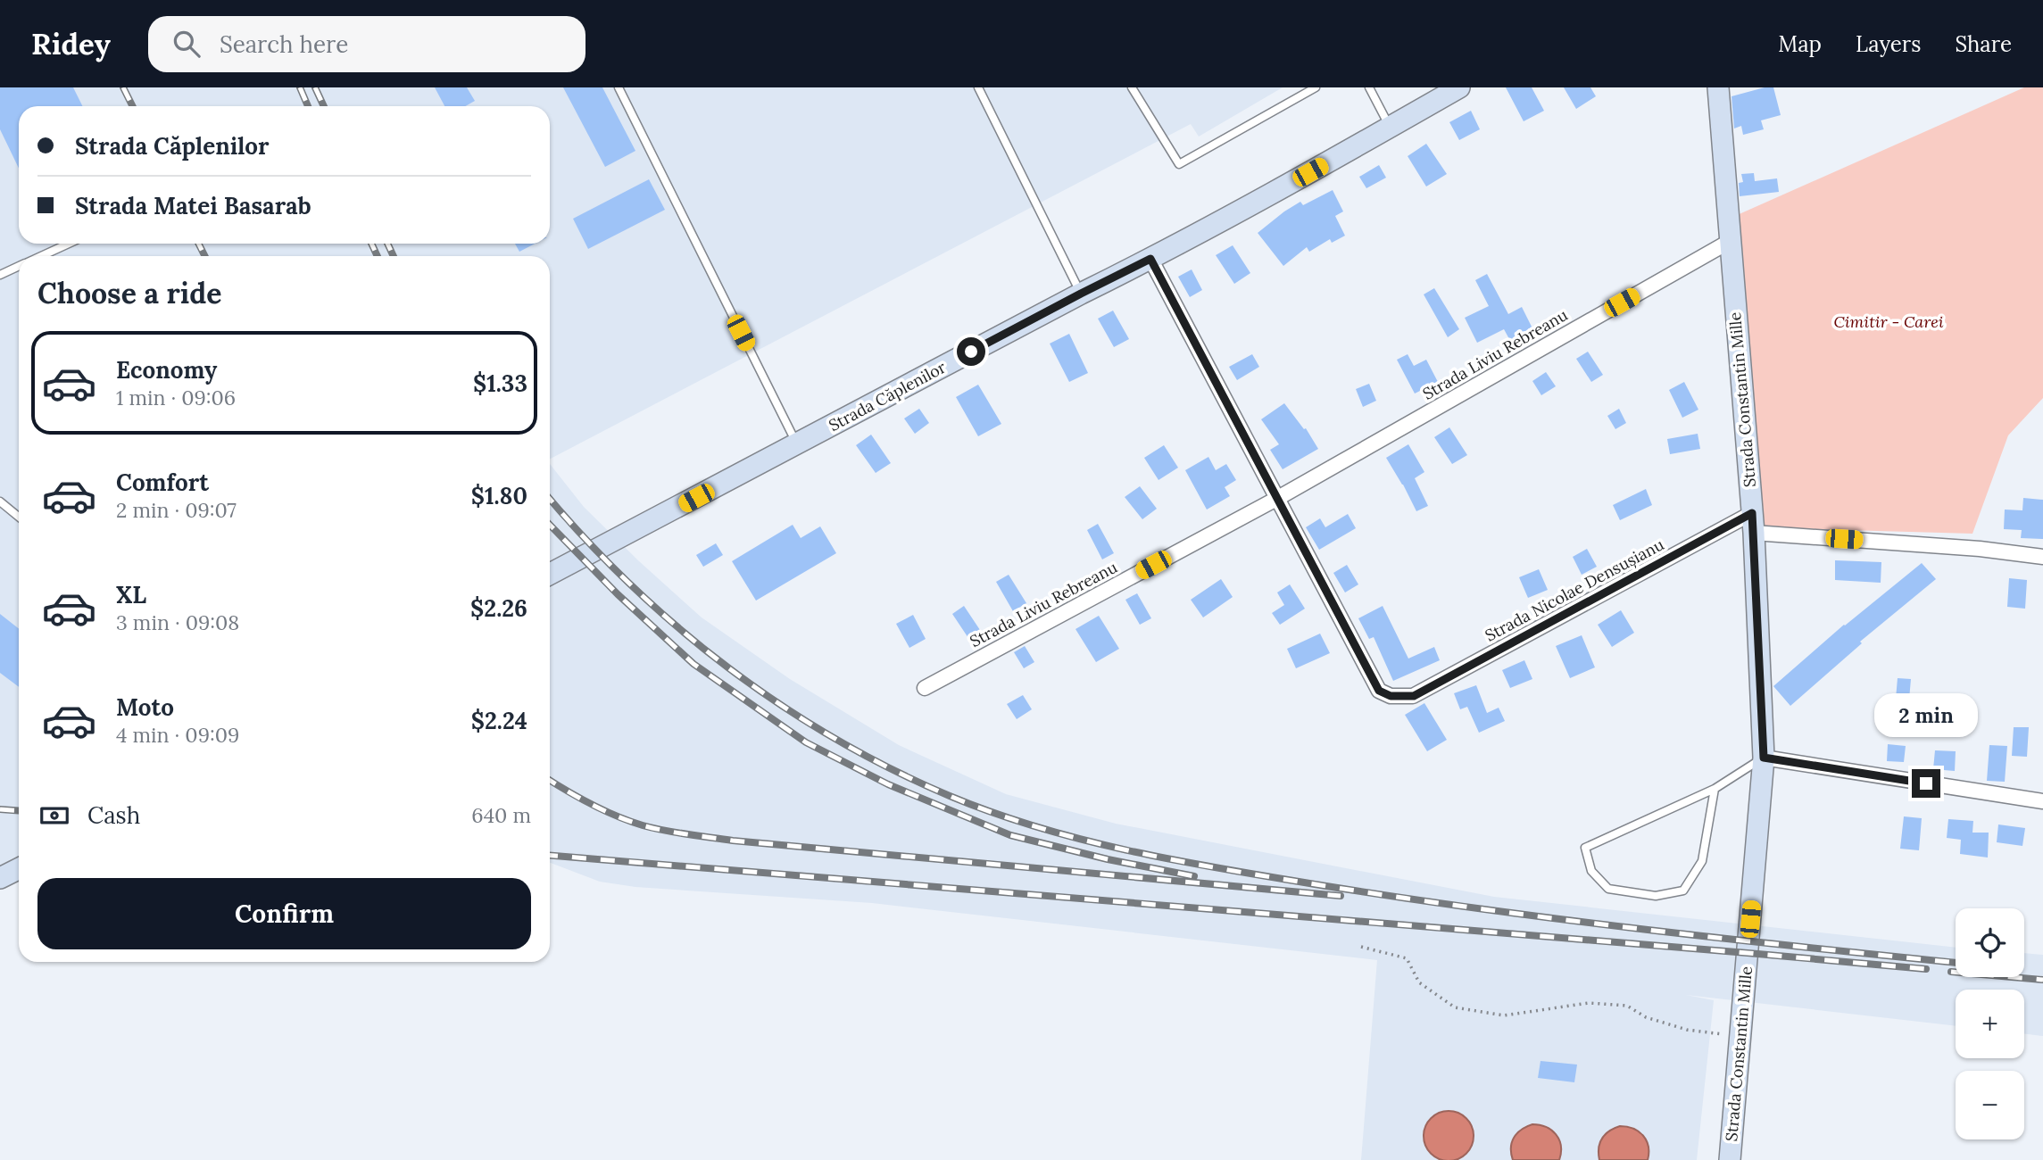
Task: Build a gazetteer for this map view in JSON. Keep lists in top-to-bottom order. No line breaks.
{"streets":{"street":["Strada Liviu Rebreanu","Strada Căplenilor","Strada Constantin Mille","Strada Nicolae Densușianu"]},"crossings":[["Strada Liviu Rebreanu","Strada Constantin Mille"],["Strada Liviu Rebreanu","Strada Nicolae Densușianu"],["Strada Constantin Mille","Strada Nicolae Densușianu"]],"parks":["Cimitir - Carei"],"page":{"header":"Ridey","search":"Search here","nav":["Map","Layers","Share"],"banner":["Strada Căplenilor","Strada Matei Basarab"],"heading":"Choose a ride","list":[{"name":"Economy","note":"1 min · 09:06","value":"$1.33"},{"name":"Comfort","note":"2 min · 09:07","value":"$1.80"},{"name":"XL","note":"3 min · 09:08","value":"$2.26"},{"name":"Moto","note":"4 min · 09:09","value":"$2.24"}],"bubble":"2 min","pay":["Cash","640 m"],"buttons":"Confirm","map_buttons":["+","−"]}}
